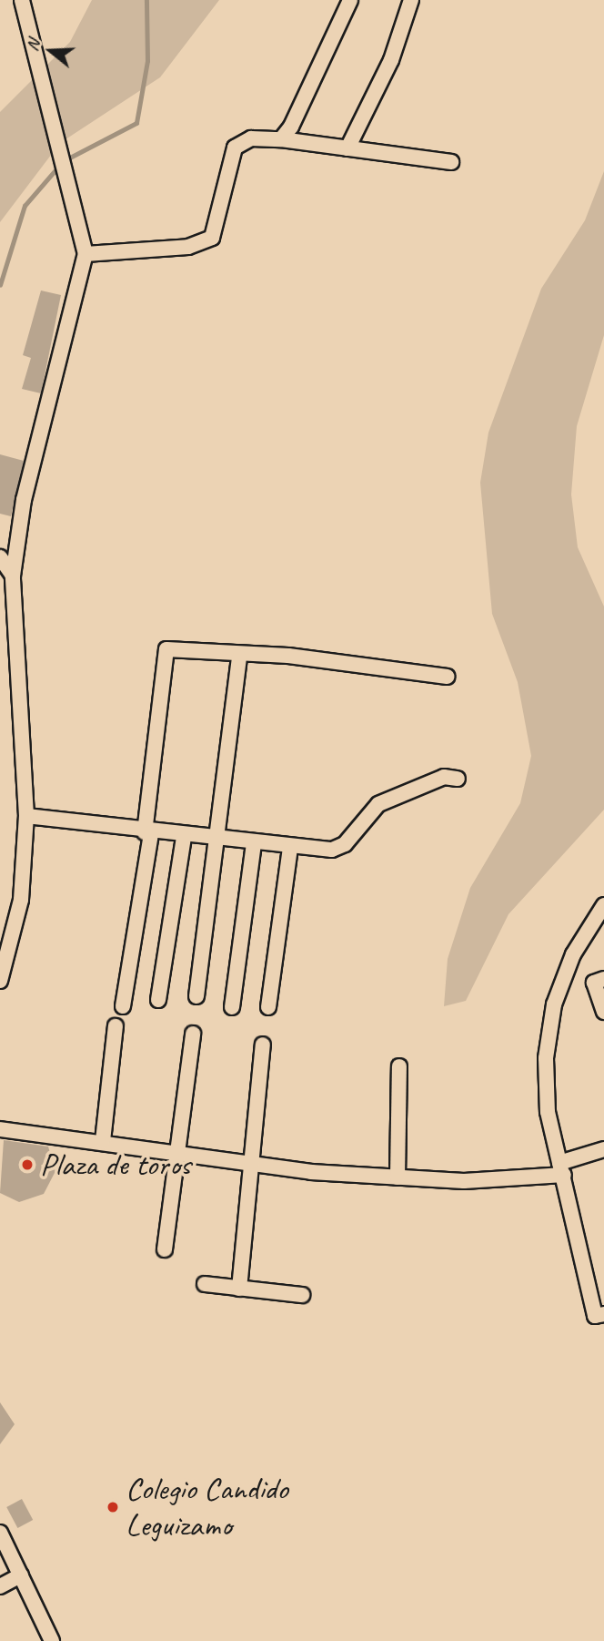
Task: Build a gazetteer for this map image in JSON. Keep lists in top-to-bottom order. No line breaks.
{"places":["Plaza de toros","Colegio Candido Leguizamo"],"north":"left"}
